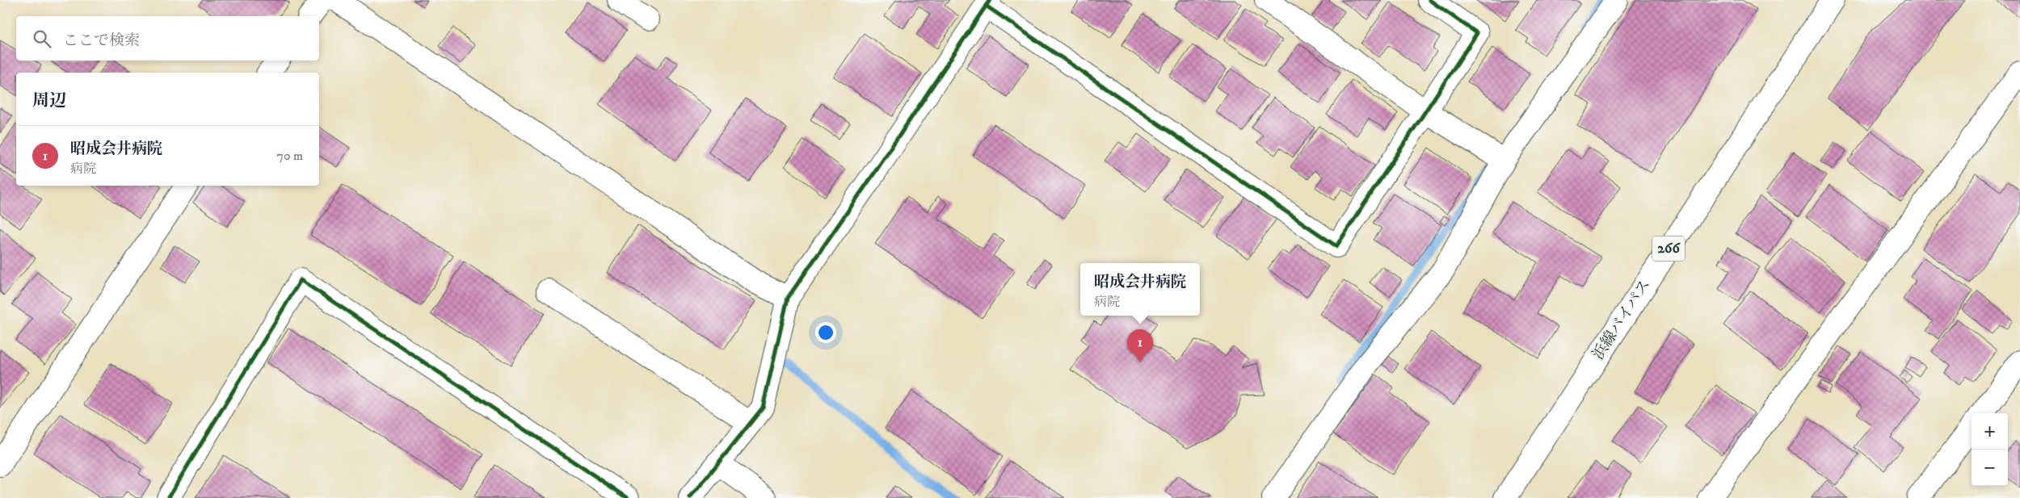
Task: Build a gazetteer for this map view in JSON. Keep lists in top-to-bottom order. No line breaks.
{"streets":{"main road":["266","浜線バイパス"]},"page":{"search":"ここで検索","heading":"周辺","list":[{"mark":"1","name":"昭成会井病院","note":"病院","value":"70 m"}],"popup":["昭成会井病院","病院"],"pins":"1","map_buttons":["+","−"]}}
